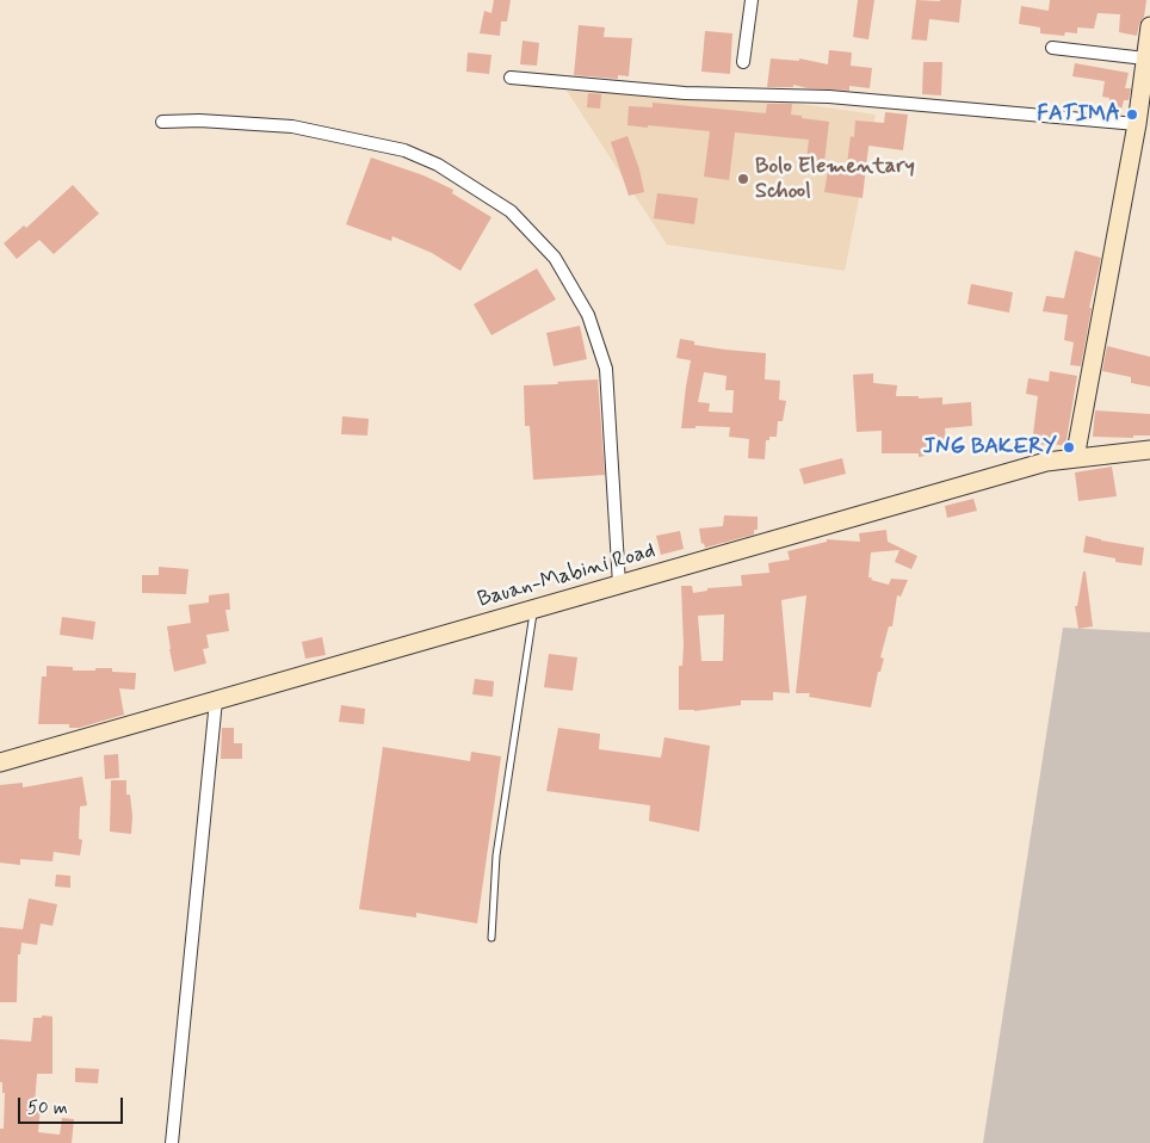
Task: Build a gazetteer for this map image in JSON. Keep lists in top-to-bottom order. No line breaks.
{"streets":{"main road":["Bauan-Mabini Road"]},"places":["FATIMA","Bolo Elementary School","JNG BAKERY"],"scale_bar":"50 m"}
